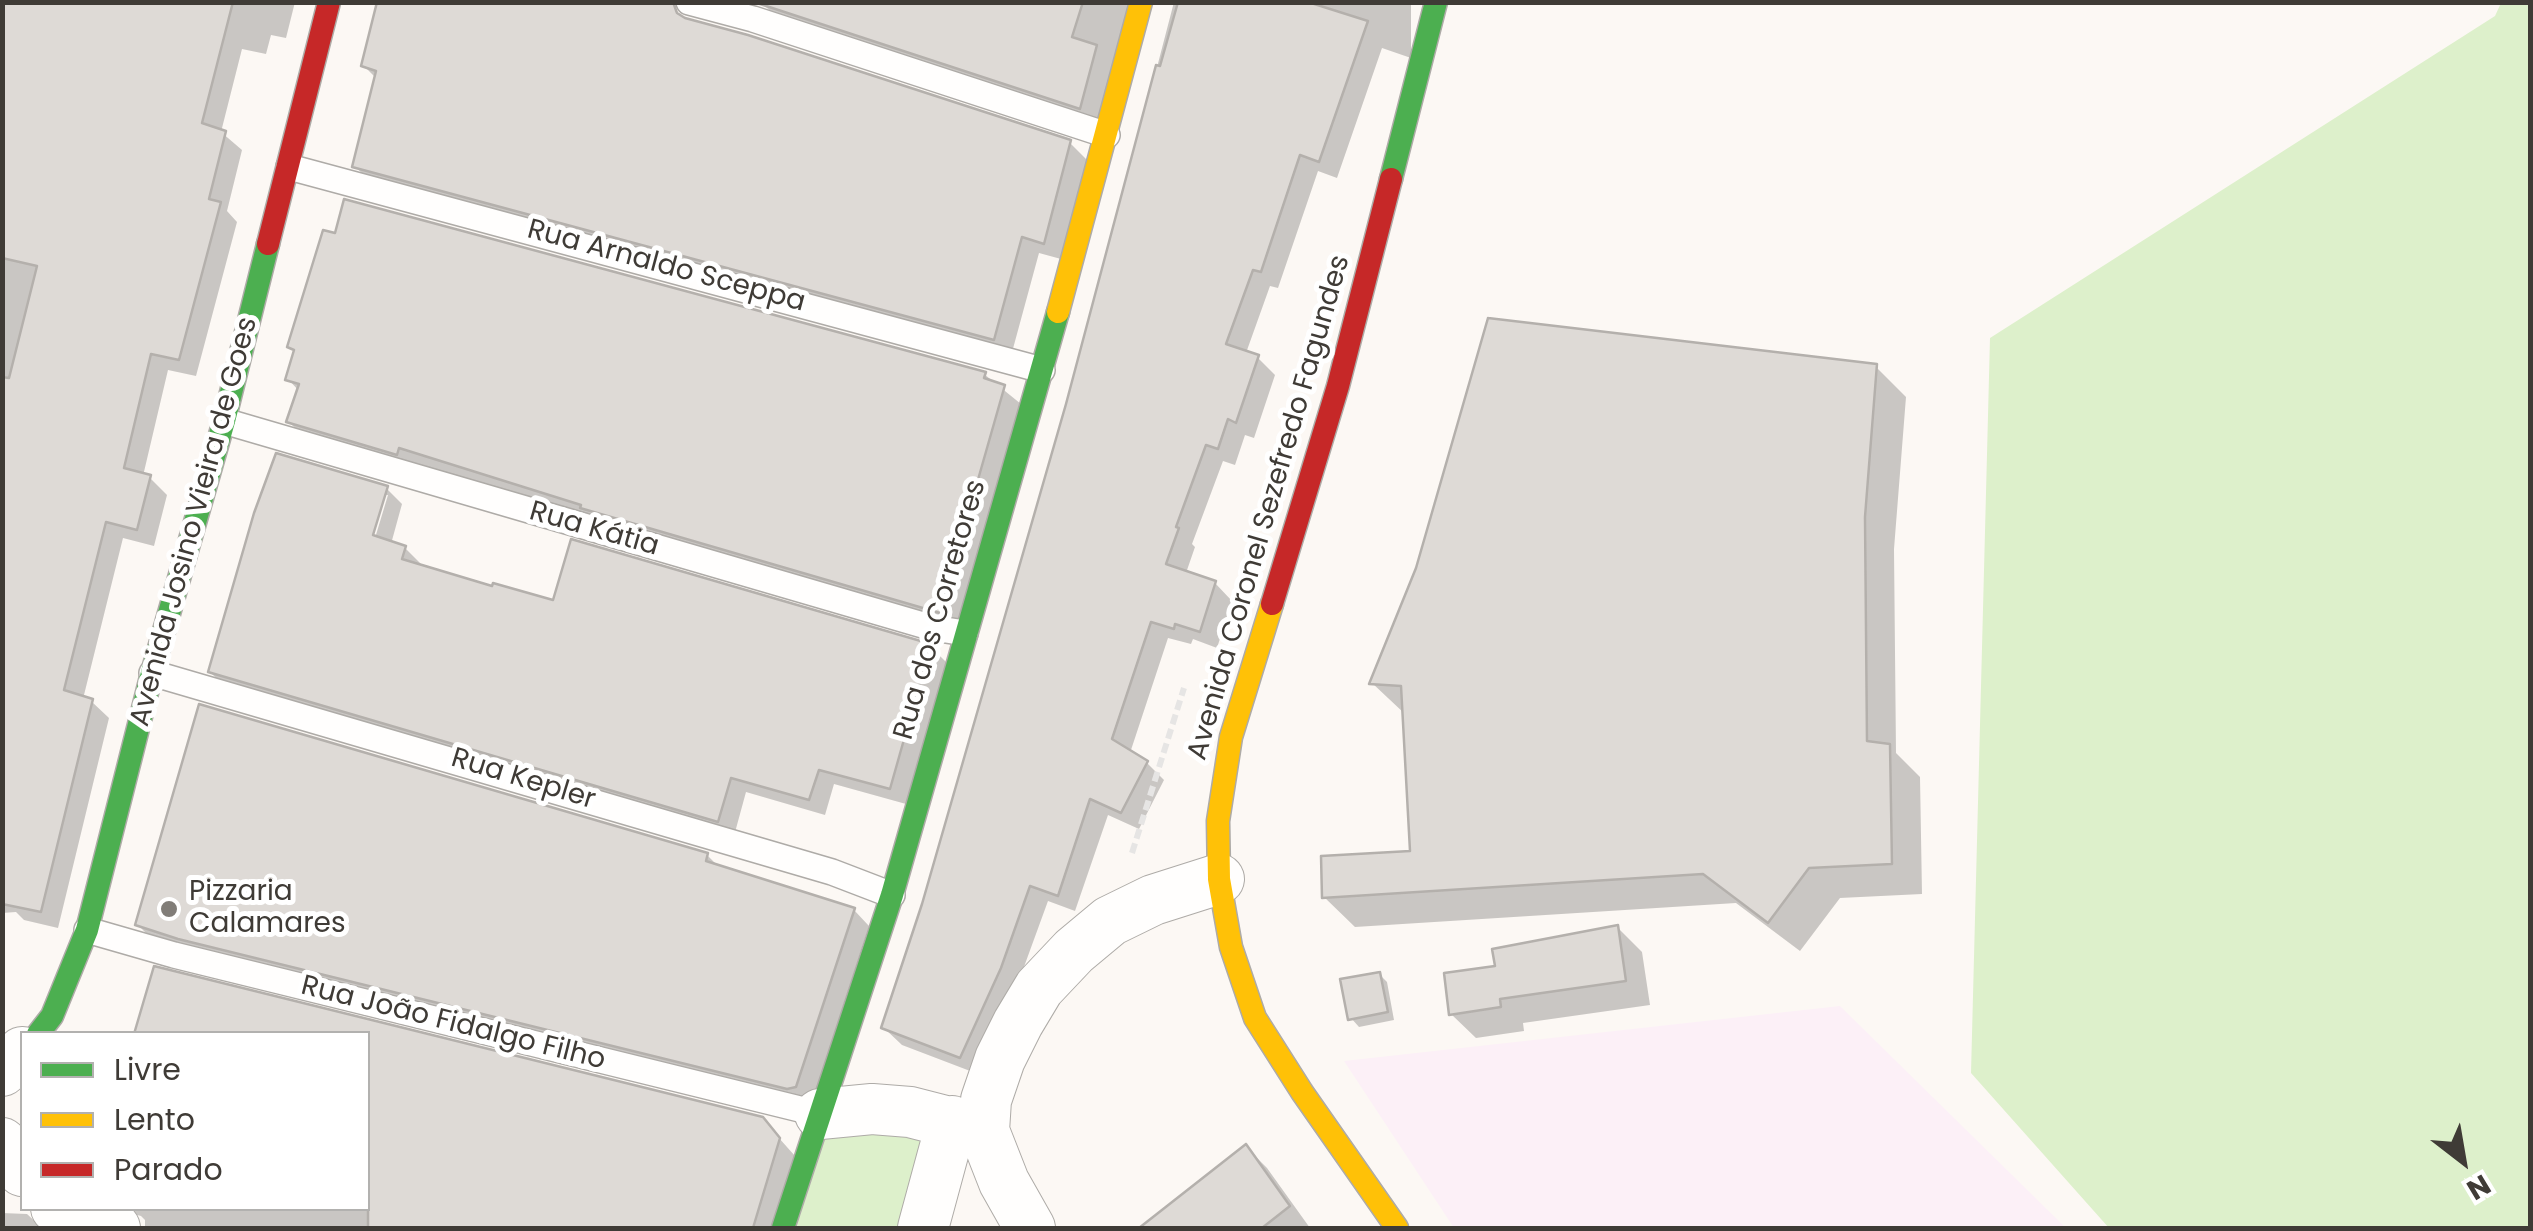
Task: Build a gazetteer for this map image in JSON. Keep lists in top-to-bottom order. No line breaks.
{"streets":{"street":["Avenida Coronel Sezefredo Fagundes","Avenida Josino Vieira de Goes","Rua dos Corretores"],"lane":["Rua Arnaldo Sceppa","Rua Kátia","Rua Kepler","Rua João Fidalgo Filho"]},"crossings":[["Rua Arnaldo Sceppa","Avenida Josino Vieira de Goes"],["Rua Arnaldo Sceppa","Rua dos Corretores"],["Avenida Josino Vieira de Goes","Rua Kátia"],["Avenida Josino Vieira de Goes","Rua Kepler"],["Avenida Josino Vieira de Goes","Rua João Fidalgo Filho"],["Rua Kátia","Rua dos Corretores"],["Rua dos Corretores","Rua Kepler"],["Rua dos Corretores","Rua João Fidalgo Filho"]],"places":["Pizzaria Calamares"],"legend":["Livre","Lento","Parado"],"north":"bottom right"}
